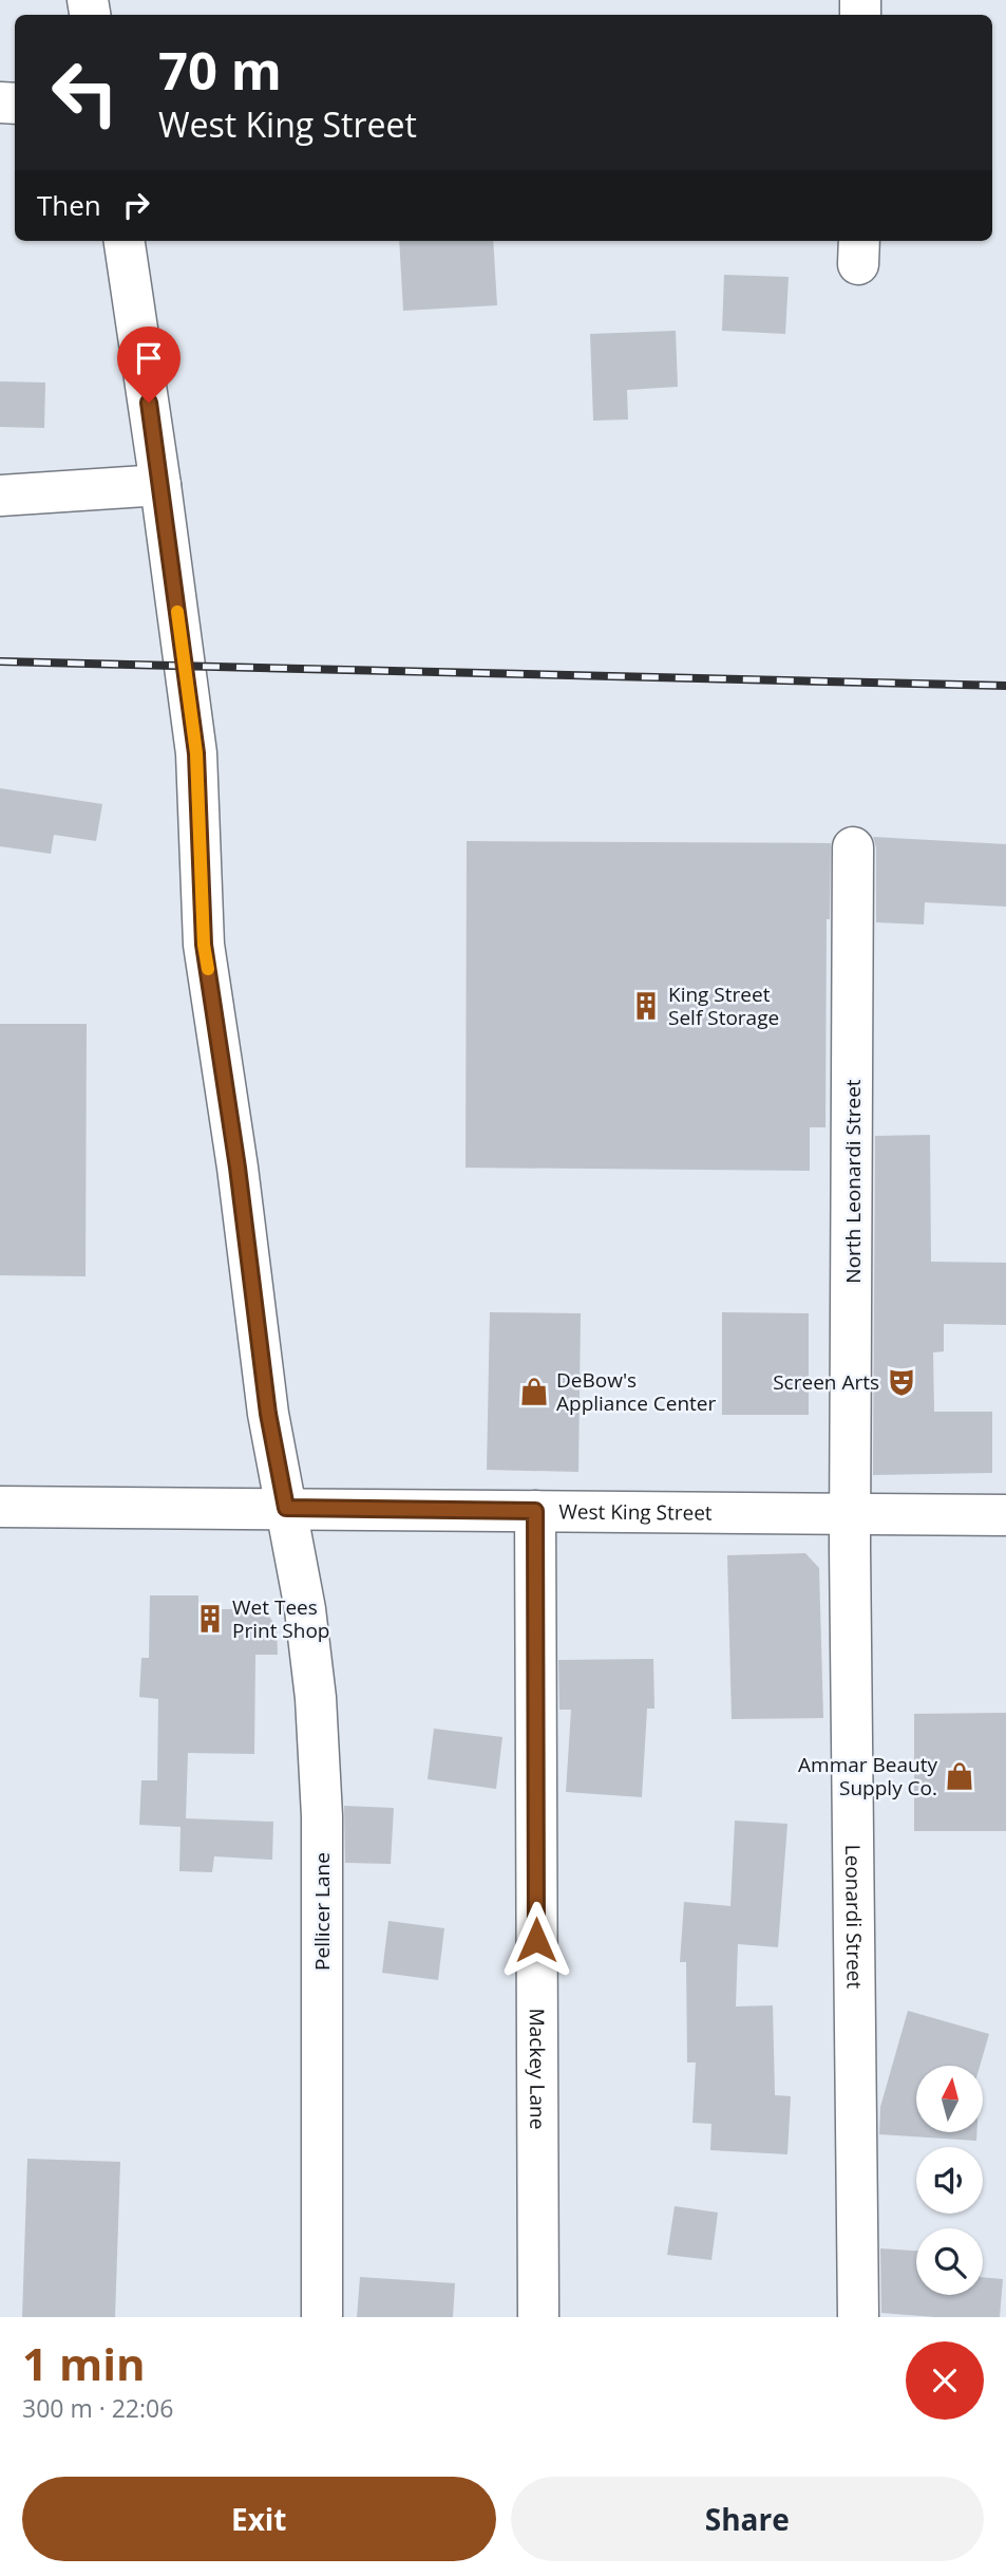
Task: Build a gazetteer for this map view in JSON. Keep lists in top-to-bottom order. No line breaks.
{"streets":{"street":["North Leonardi Street","West King Street","Pellicer Lane","Leonardi Street","Mackey Lane"]},"crossings":[["North Leonardi Street","West King Street"],["North Leonardi Street","Leonardi Street"],["West King Street","Pellicer Lane"],["West King Street","Leonardi Street"],["West King Street","Mackey Lane"]],"places":{"building":["King Street Self Storage","Wet Tees Print Shop"],"theatre":["Screen Arts"],"shop":["DeBow's Appliance Center","Ammar Beauty Supply Co."]},"north":"top","page":{"turn":["70 m","West King Street"],"then":"Then","heading":["1 min","300 m · 22:06"],"buttons":["Exit","Share"]}}
